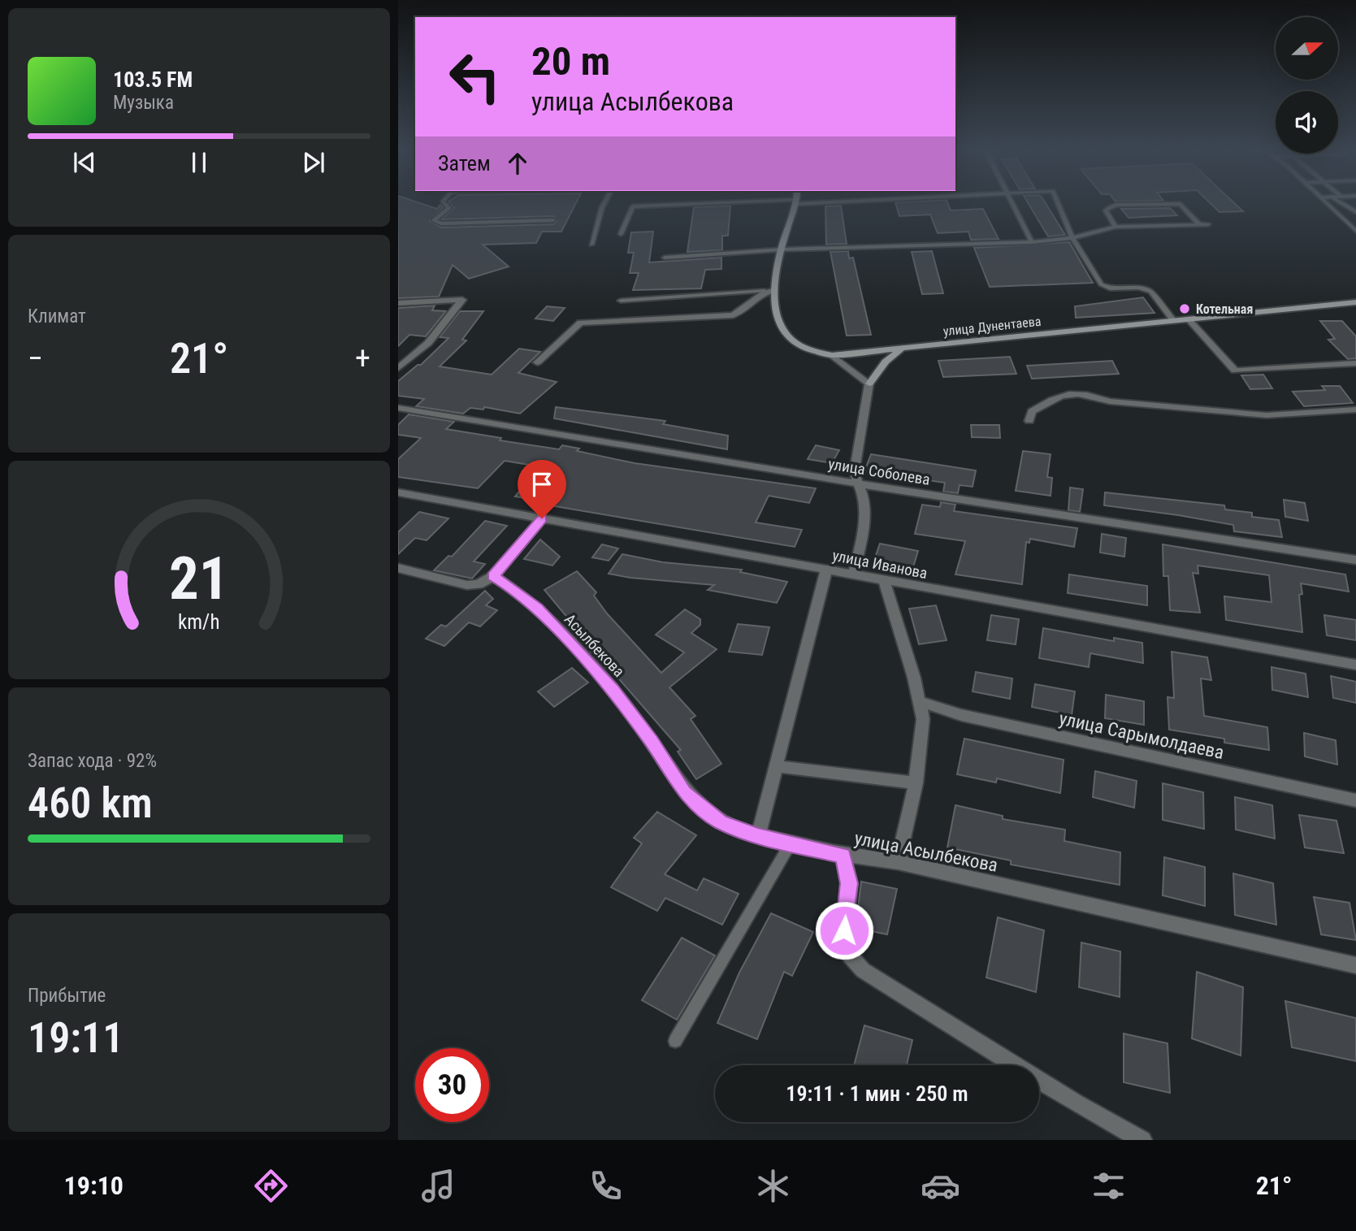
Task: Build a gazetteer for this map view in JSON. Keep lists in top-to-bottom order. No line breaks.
{"streets":{"street":["улица Дунентаева","улица Соболева","улица Иванова","Асылбекова","улица Сарымолдаева","улица Асылбекова"]},"crossings":[["Асылбекова","улица Асылбекова"]],"places":["Котельная"],"north":"right","page":{"turn":["20 m","улица Асылбекова"],"song":["103.5 FM","Музыка"],"then":"Затем","tile":["Климат",["Запас хода · 92%","460 km"],["Прибытие","19:11"]],"heat":["−","21°","+"],"limit":"30","trip":"19:11 · 1 мин · 250 m","tabs":["19:10","21°"],"gauge":["21","km/h"]}}
